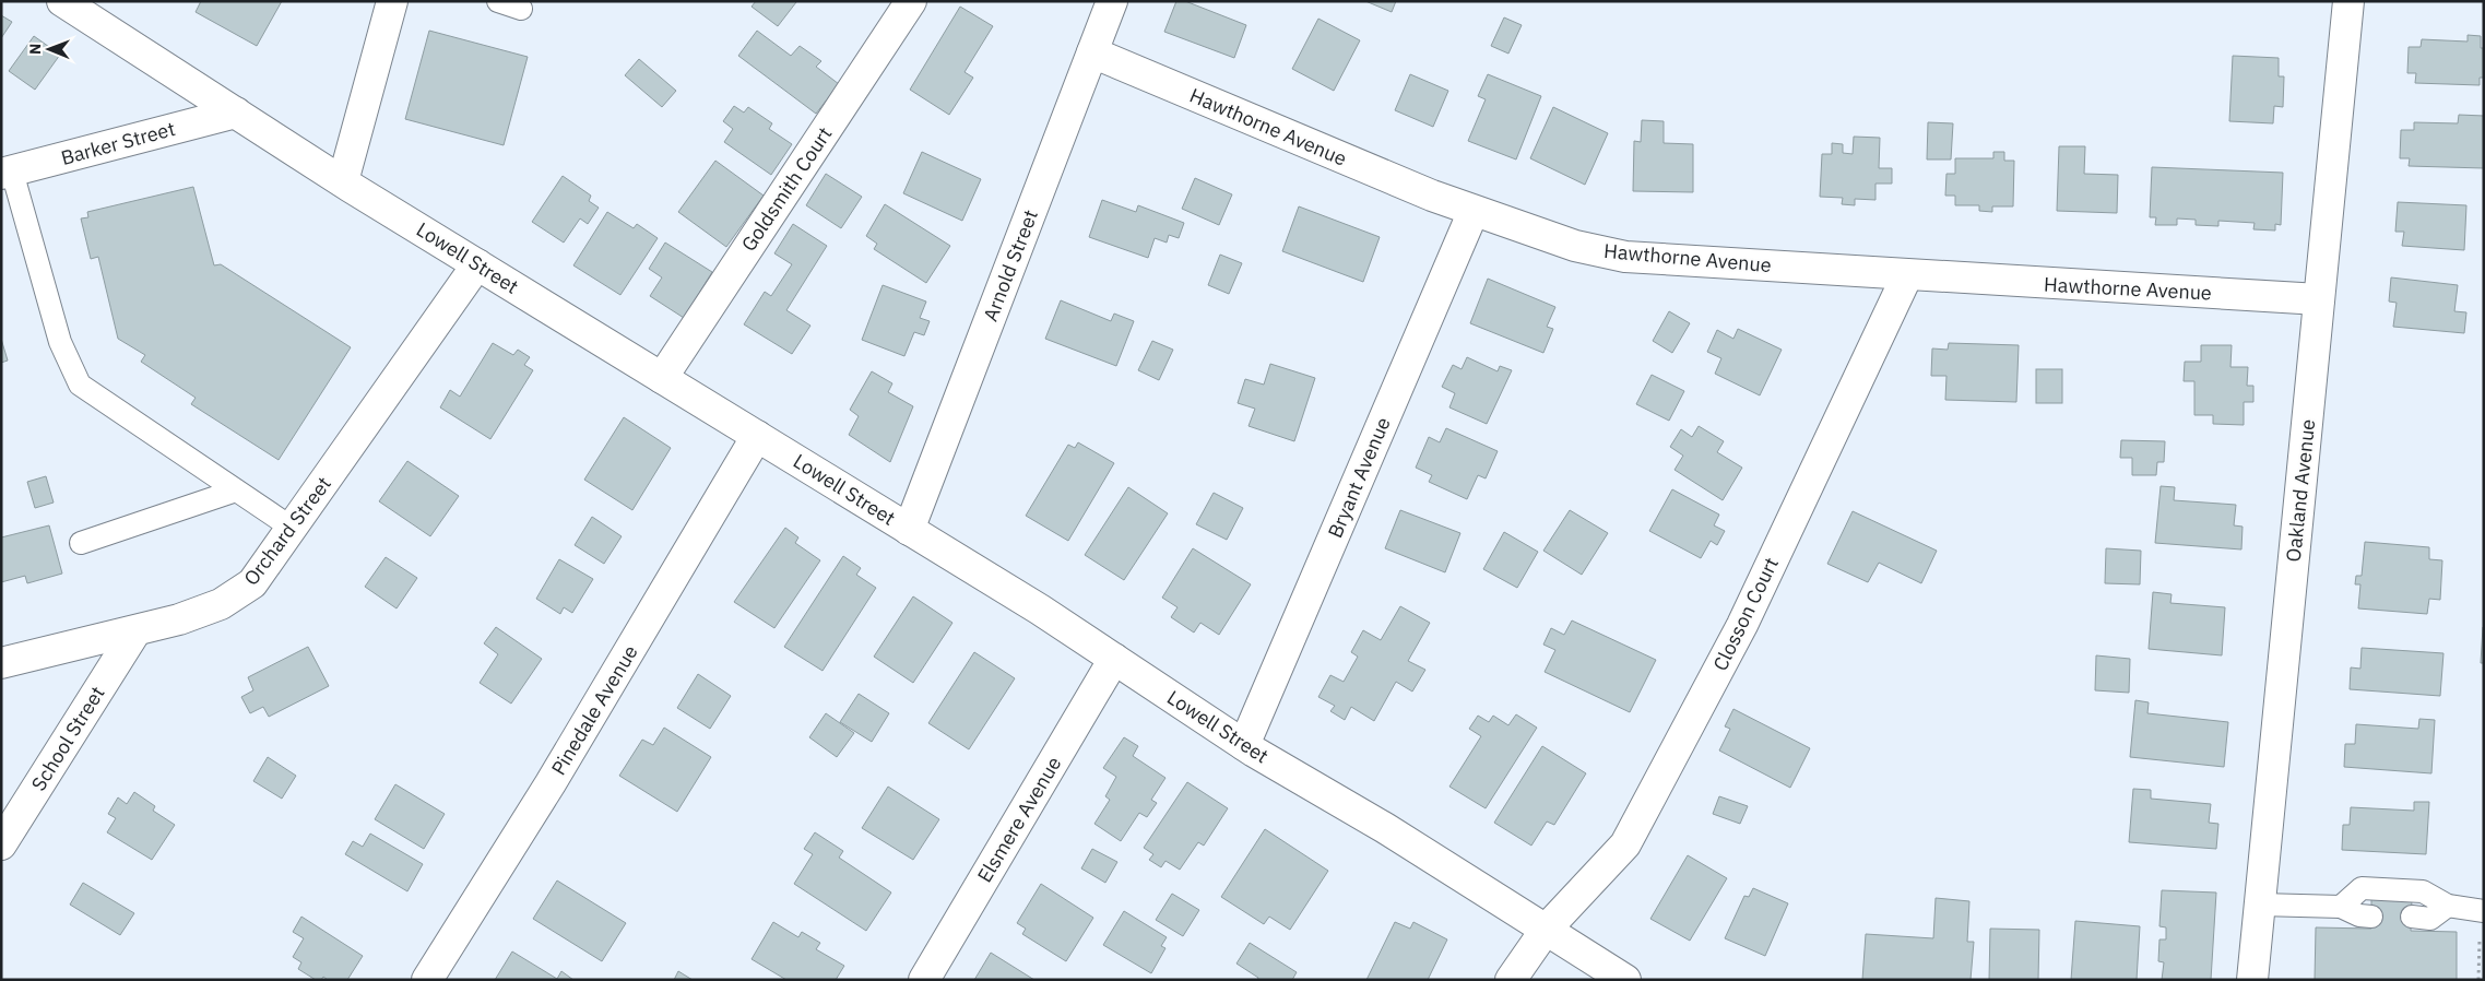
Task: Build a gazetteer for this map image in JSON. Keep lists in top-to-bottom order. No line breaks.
{"streets":{"street":["Hawthorne Avenue","Barker Street","Goldsmith Court","Lowell Street","Arnold Street","Bryant Avenue","Oakland Avenue","Orchard Street","Closson Court","Pinedale Avenue","School Street","Elsmere Avenue"]},"crossings":[["Hawthorne Avenue","Arnold Street"],["Hawthorne Avenue","Bryant Avenue"],["Hawthorne Avenue","Oakland Avenue"],["Hawthorne Avenue","Closson Court"],["Barker Street","Lowell Street"],["Goldsmith Court","Lowell Street"],["Lowell Street","Arnold Street"],["Lowell Street","Bryant Avenue"],["Lowell Street","Orchard Street"],["Lowell Street","Closson Court"],["Lowell Street","Pinedale Avenue"],["Lowell Street","Elsmere Avenue"],["Orchard Street","School Street"]],"north":"left"}
